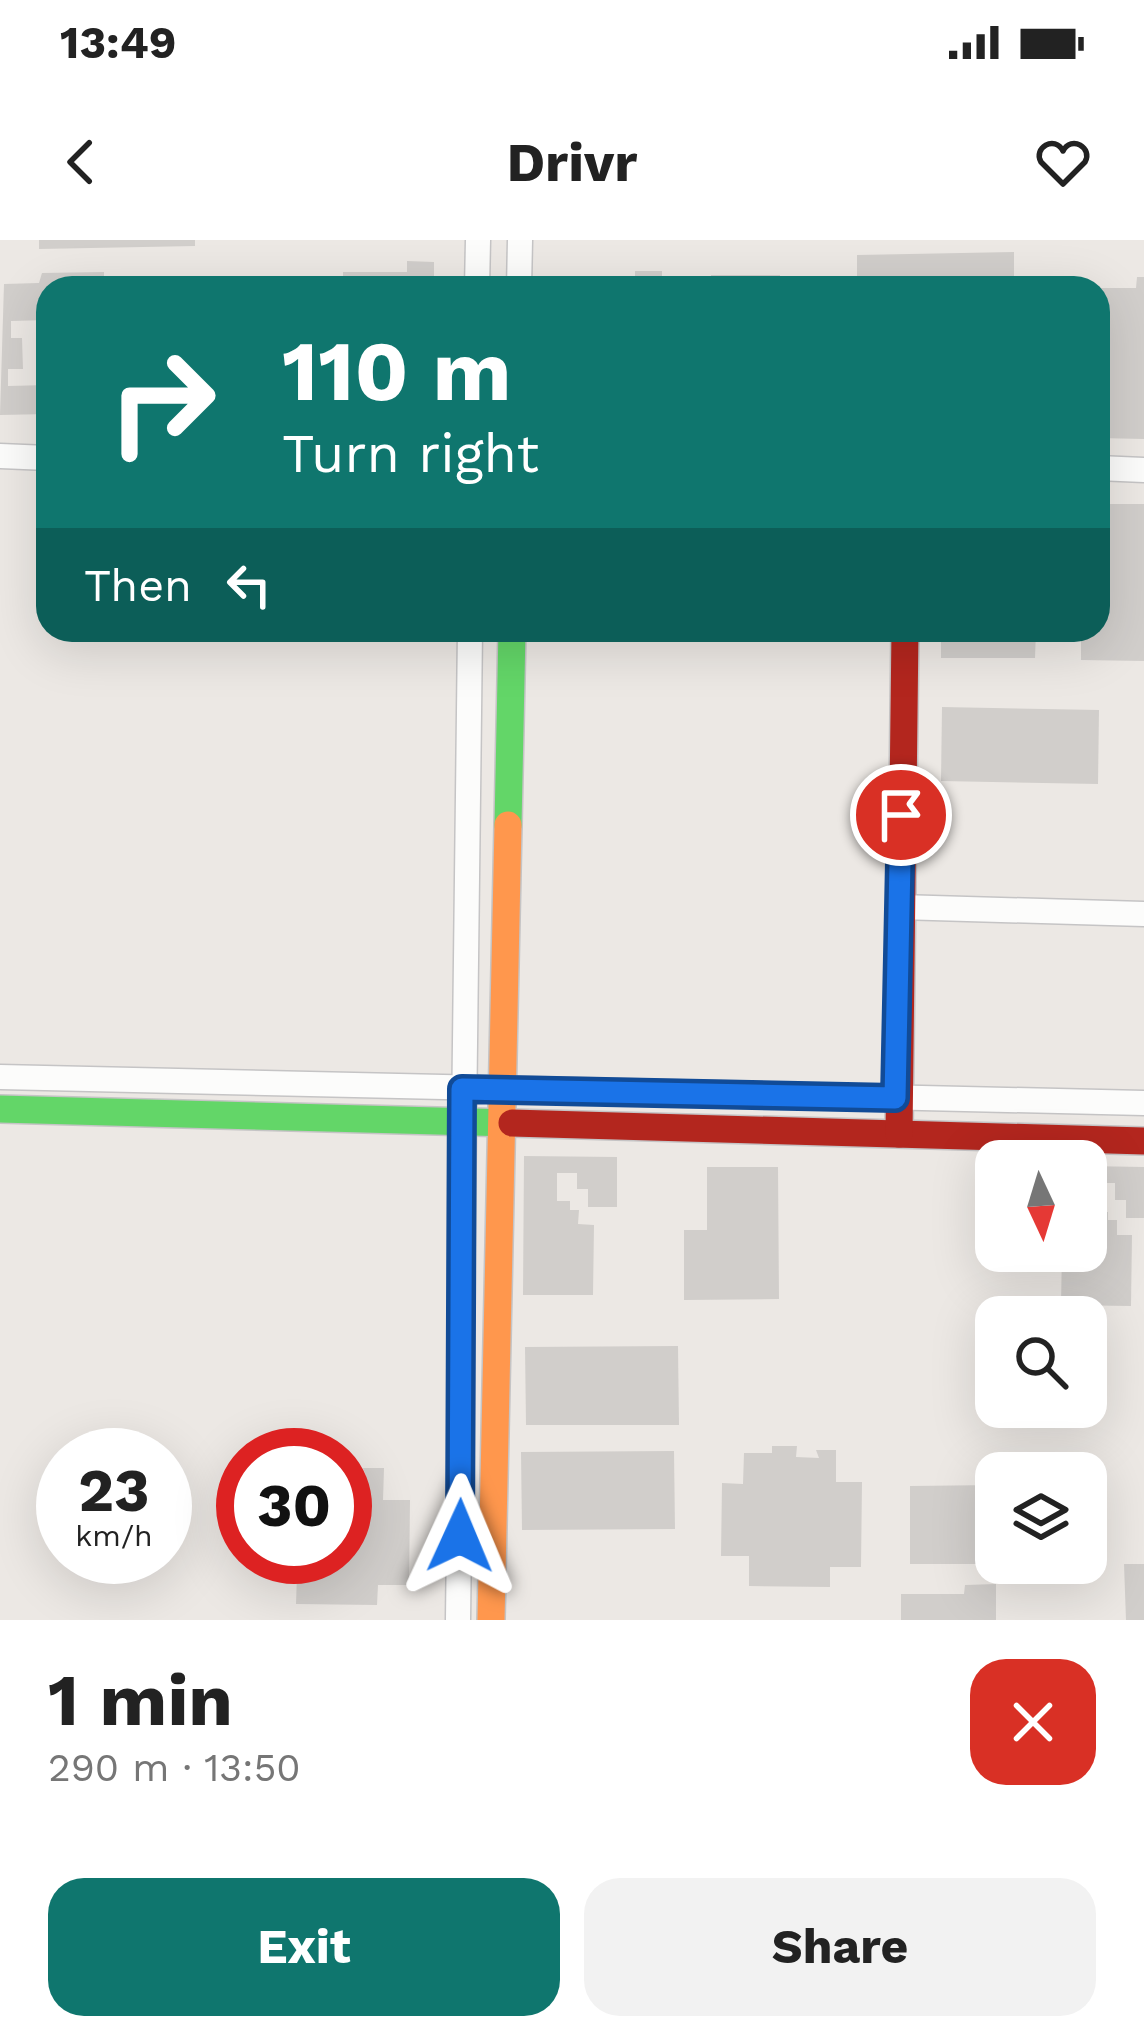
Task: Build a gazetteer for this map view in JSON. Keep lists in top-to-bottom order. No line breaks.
{"north":"bottom","page":{"status":"13:49","header":"Drivr","turn":["110 m","Turn right"],"then":"Then","speed":"23 km/h","limit":"30","heading":["1 min","290 m · 13:50"],"buttons":["Exit","Share"]}}
